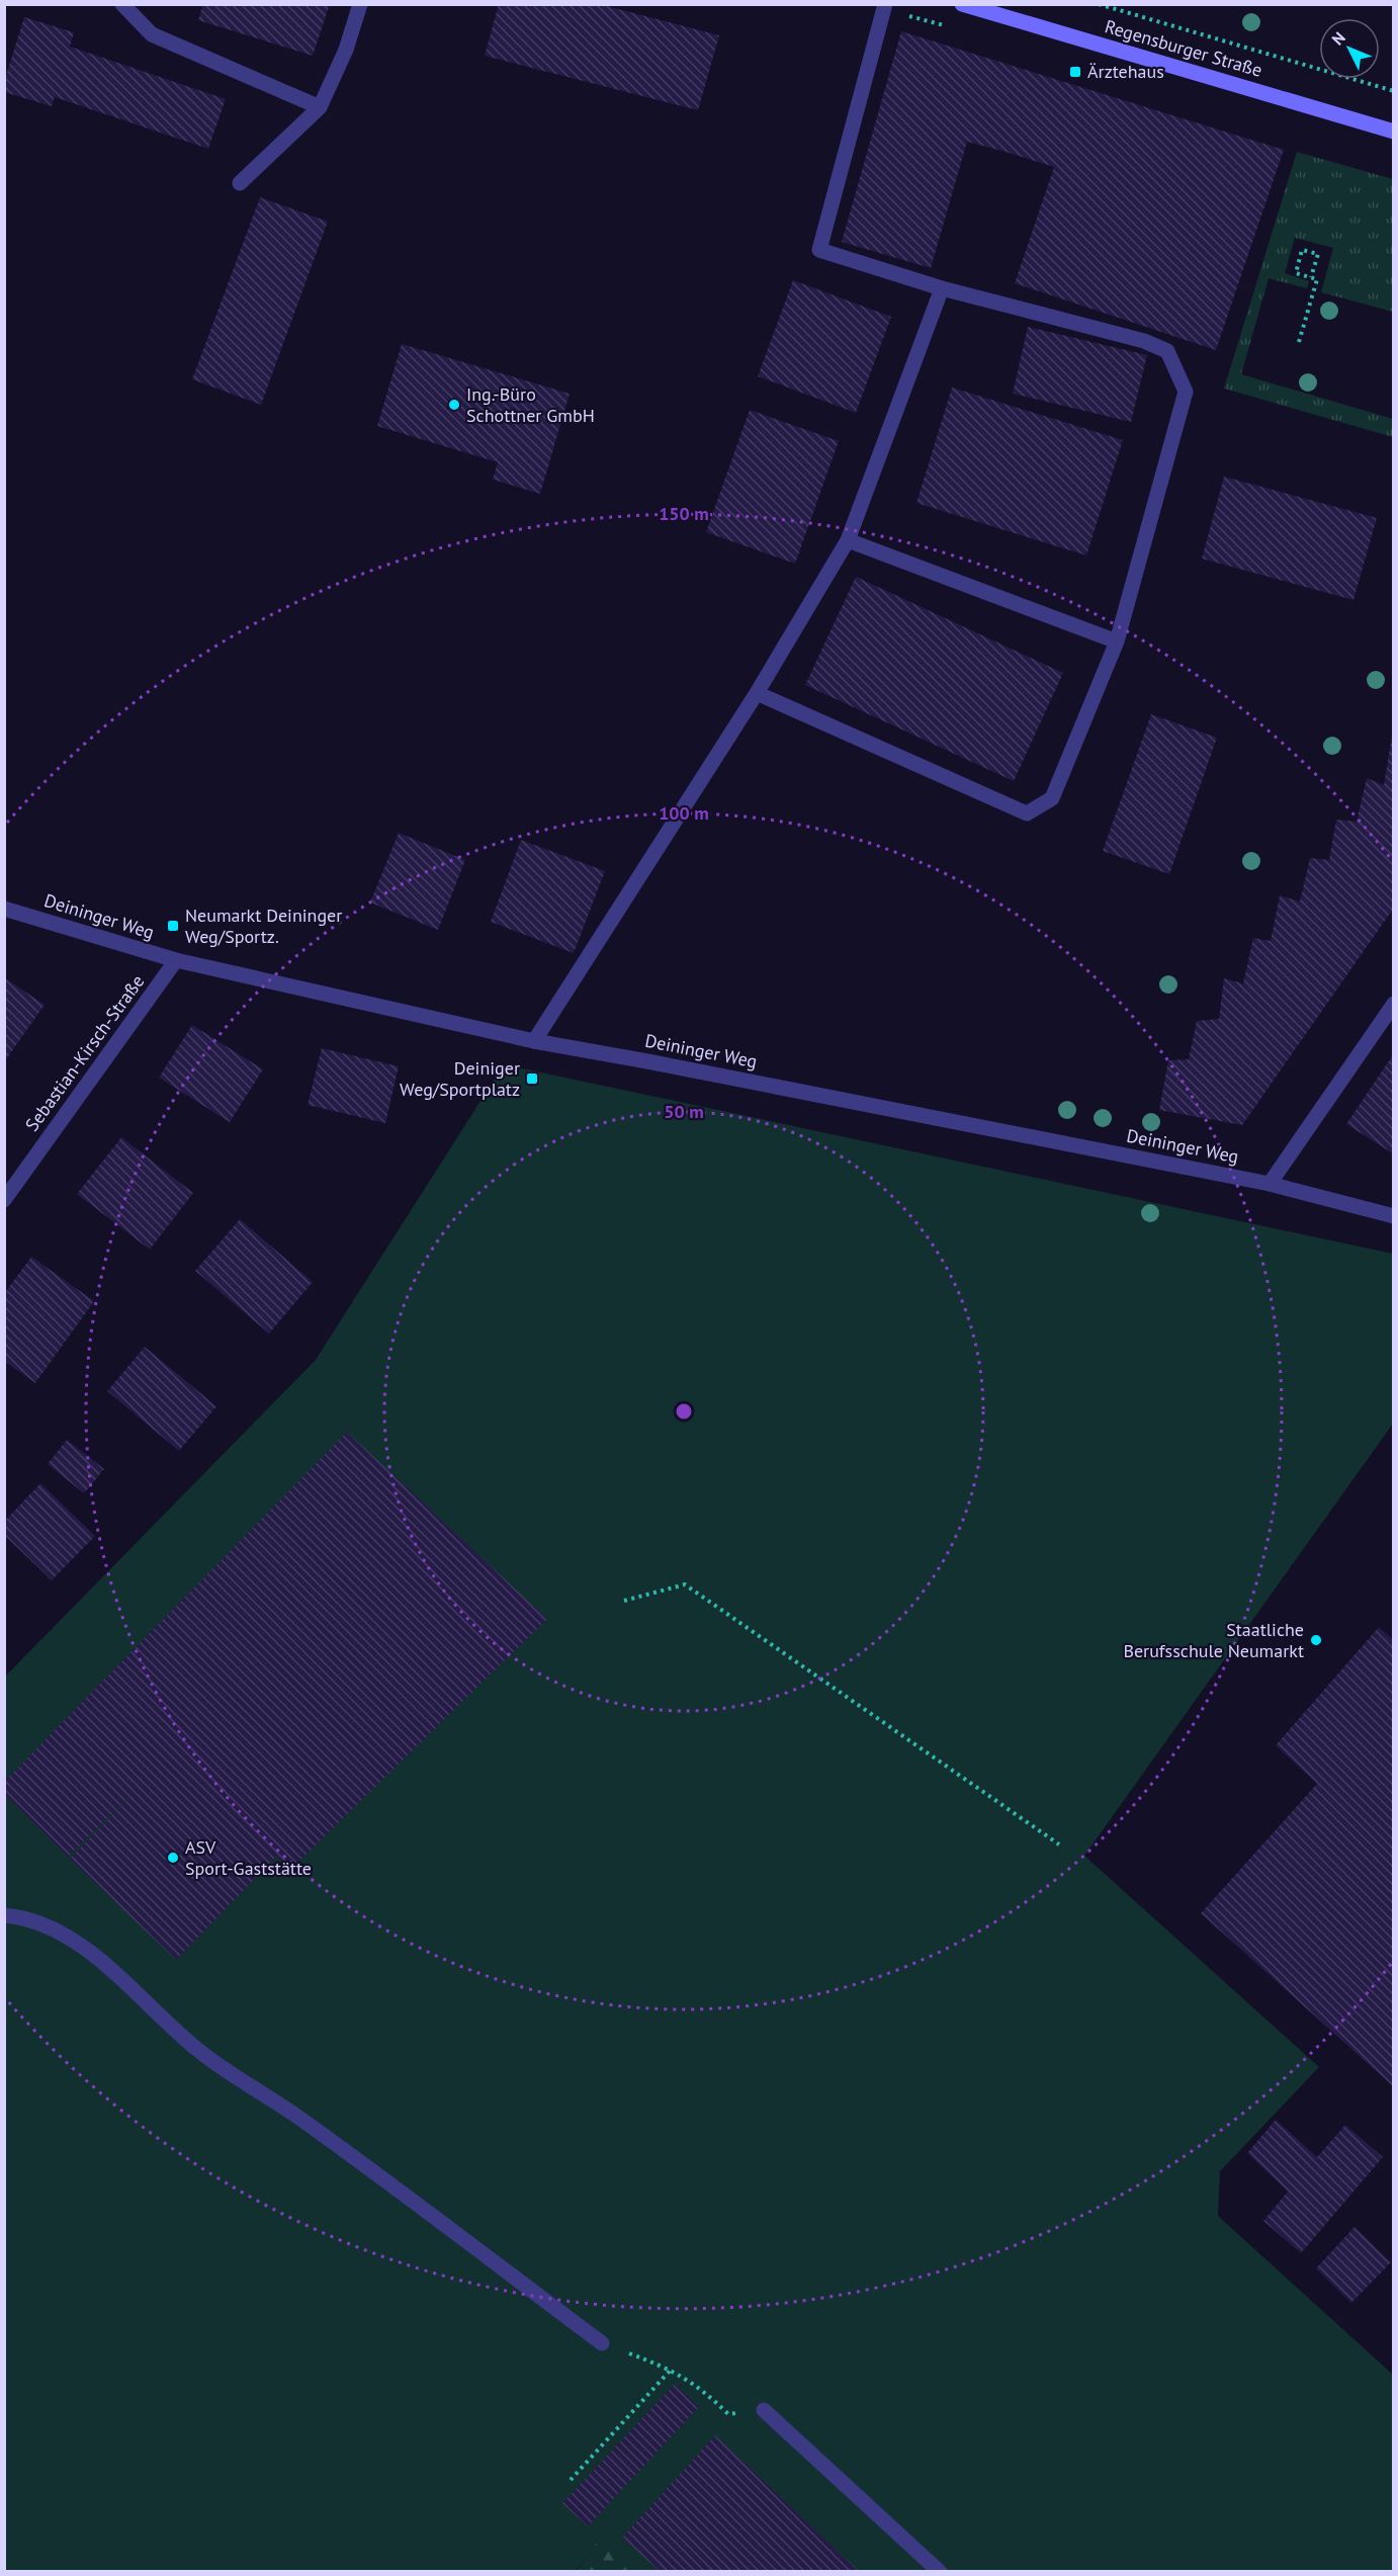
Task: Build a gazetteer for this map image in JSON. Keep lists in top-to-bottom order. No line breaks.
{"streets":{"main road":["Regensburger Straße"],"street":["Deininger Weg","Sebastian-Kirsch-Straße"]},"crossings":[["Deininger Weg","Sebastian-Kirsch-Straße"]],"places":{"transit":["Ärztehaus","Neumarkt Deininger Weg/Sportz.","Deiniger Weg/Sportplatz"],"other":["Ing.-Büro Schottner GmbH","Staatliche Berufsschule Neumarkt","ASV Sport-Gaststätte"]},"north":"top left","rings":["150 m","100 m","50 m"]}
